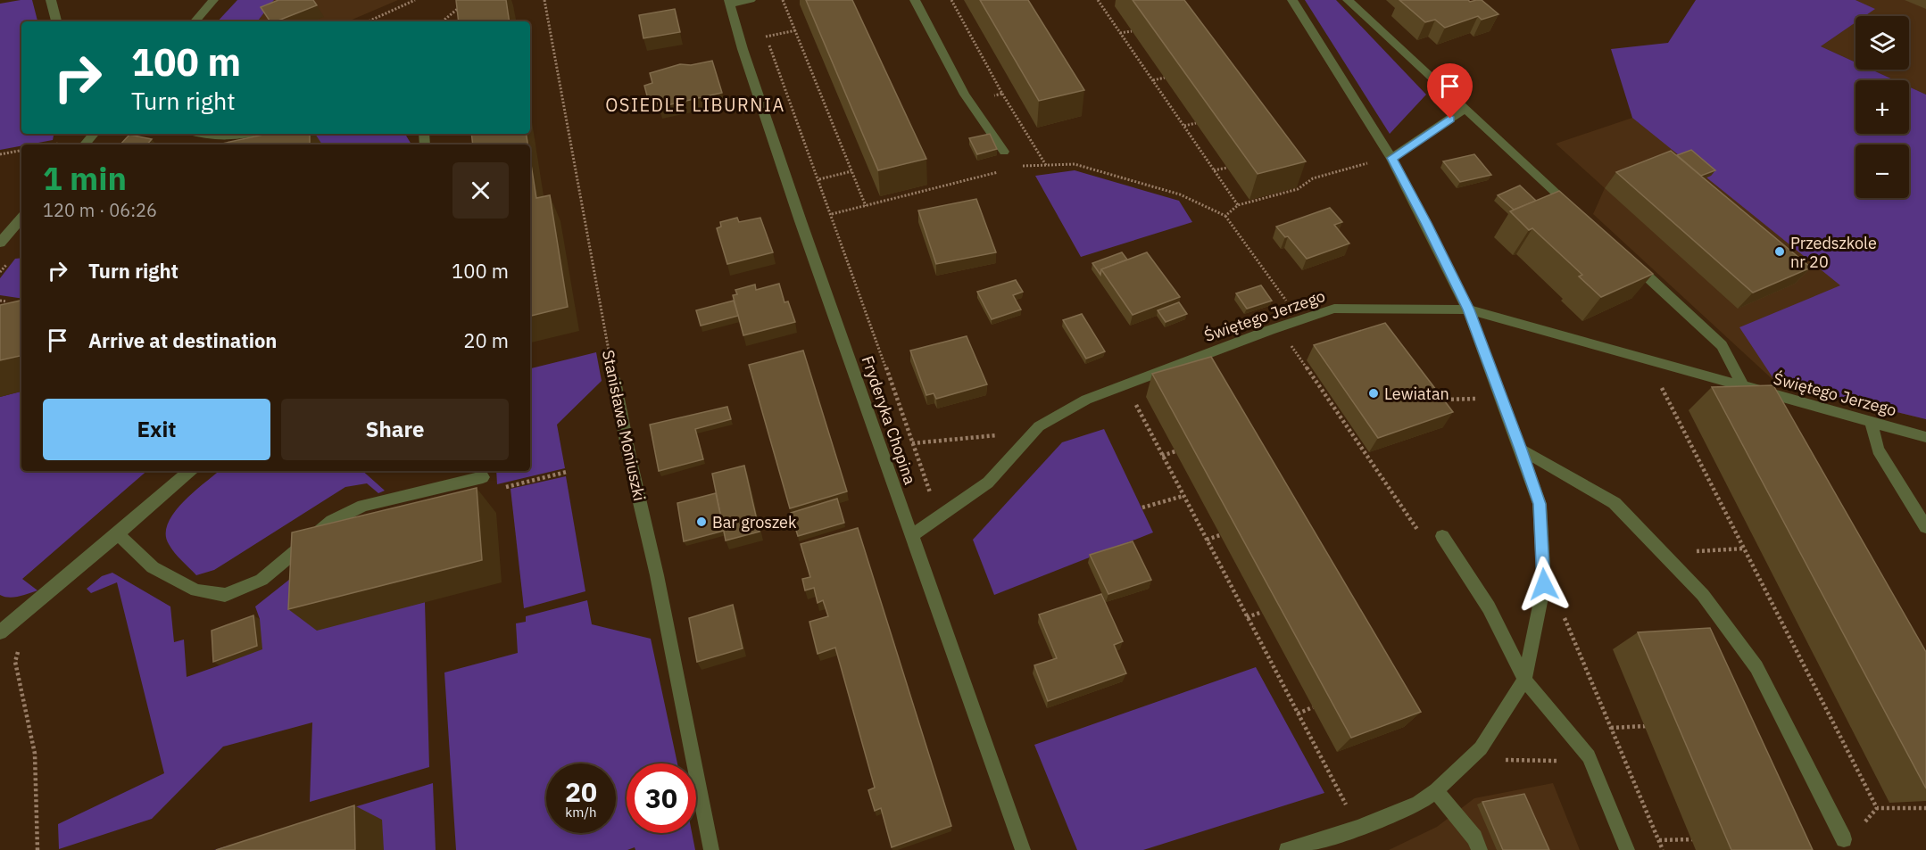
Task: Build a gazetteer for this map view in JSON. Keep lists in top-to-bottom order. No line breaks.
{"streets":{"street":["Świętego Jerzego","Fryderyka Chopina","Stanisława Moniuszki"]},"crossings":[["Świętego Jerzego","Fryderyka Chopina"]],"districts":["OSIEDLE LIBURNIA"],"places":["Przedszkole nr 20","Lewiatan","Bar groszek"],"page":{"map_buttons":["+","−"],"turn":["100 m","Turn right"],"heading":["1 min","120 m · 06:26"],"list":[{"name":"Turn right","value":"100 m"},{"name":"Arrive at destination","value":"20 m"}],"buttons":["Exit","Share"],"speed":"20 km/h","limit":"30"}}
